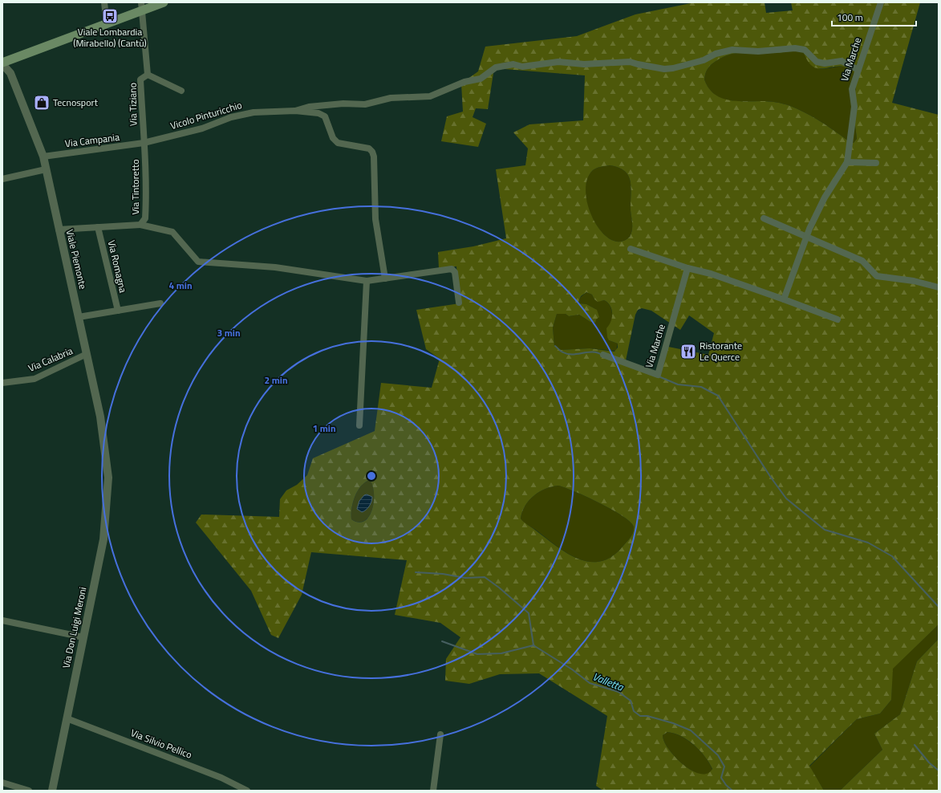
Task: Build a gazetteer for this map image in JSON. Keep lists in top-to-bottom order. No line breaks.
{"streets":{"street":["Via Marche","Via Tiziano","Vicolo Pinturicchio","Via Campania","Via Tintoretto","Viale Piemonte","Via Romagna","Via Calabria","Via Don Luigi Meroni","Via Silvio Pellico"]},"crossings":[["Via Tiziano","Vicolo Pinturicchio"],["Via Tiziano","Via Campania"],["Via Tiziano","Via Tintoretto"],["Vicolo Pinturicchio","Via Campania"],["Vicolo Pinturicchio","Via Tintoretto"],["Via Campania","Via Tintoretto"],["Via Campania","Viale Piemonte"],["Via Tintoretto","Viale Piemonte"],["Via Tintoretto","Via Romagna"],["Viale Piemonte","Via Calabria"],["Viale Piemonte","Via Don Luigi Meroni"],["Via Don Luigi Meroni","Via Silvio Pellico"]],"water":["Valletta"],"places":{"bus stop":["Viale Lombardia (Mirabello) (Cantù)"],"shop":["Tecnosport"],"restaurant":["Ristorante Le Querce"]},"scale_bar":"100 m","rings":["4 min","3 min","2 min","1 min"]}
